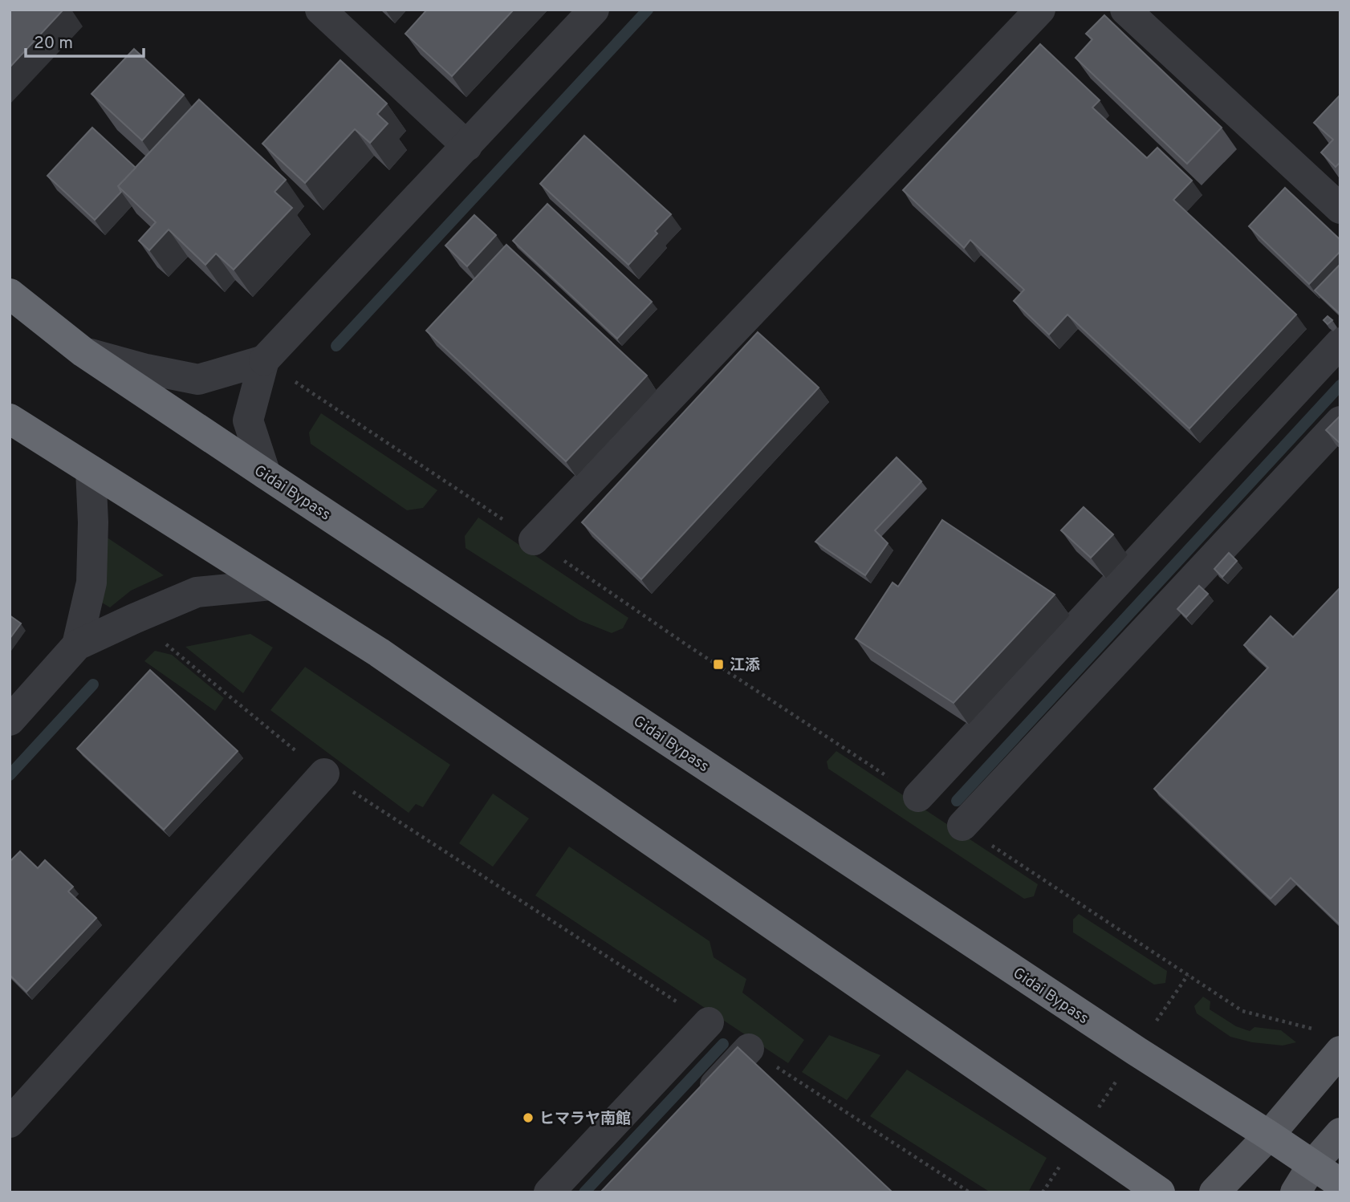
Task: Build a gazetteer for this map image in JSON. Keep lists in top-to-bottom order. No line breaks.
{"streets":{"highway":["Gidai Bypass"]},"places":{"transit":["江添"],"other":["ヒマラヤ南館"]},"scale_bar":"20 m"}
